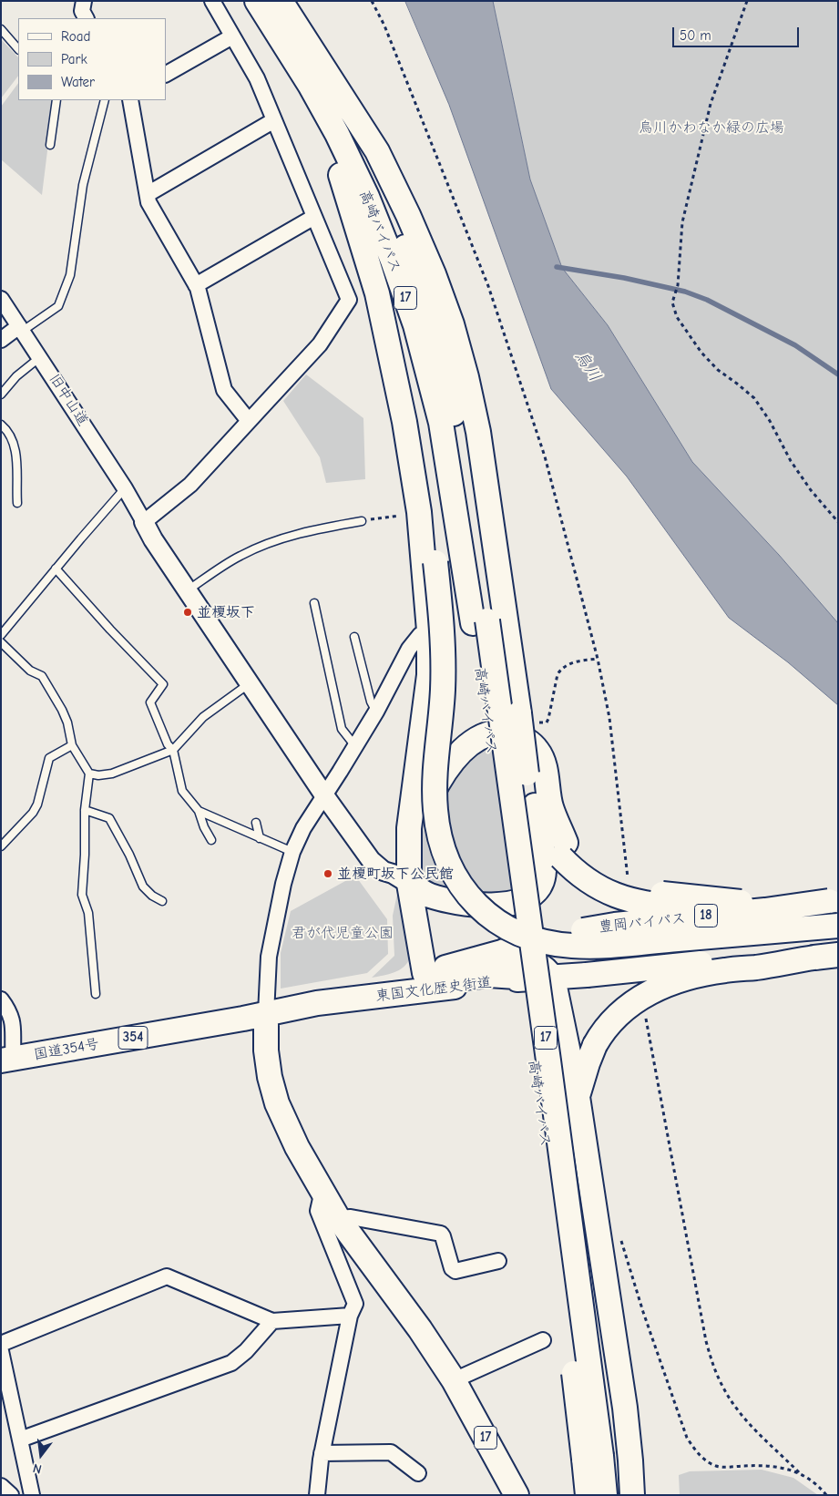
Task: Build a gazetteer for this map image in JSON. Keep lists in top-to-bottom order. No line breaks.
{"streets":{"highway":["高崎バイパス","17","18","豊岡バイパス","東国文化歴史街道","354","国道354号"],"street":["旧中山道"]},"crossings":[["高崎バイパス","17"],["17","東国文化歴史街道"],["17","国道354号"],["豊岡バイパス","東国文化歴史街道"],["東国文化歴史街道","国道354号"]],"water":["烏川"],"parks":["烏川かわなか緑の広場","君が代児童公園"],"places":["並榎坂下","並榎町坂下公民館"],"legend":["Road","Park","Water"],"scale_bar":"50 m","north":"bottom"}
